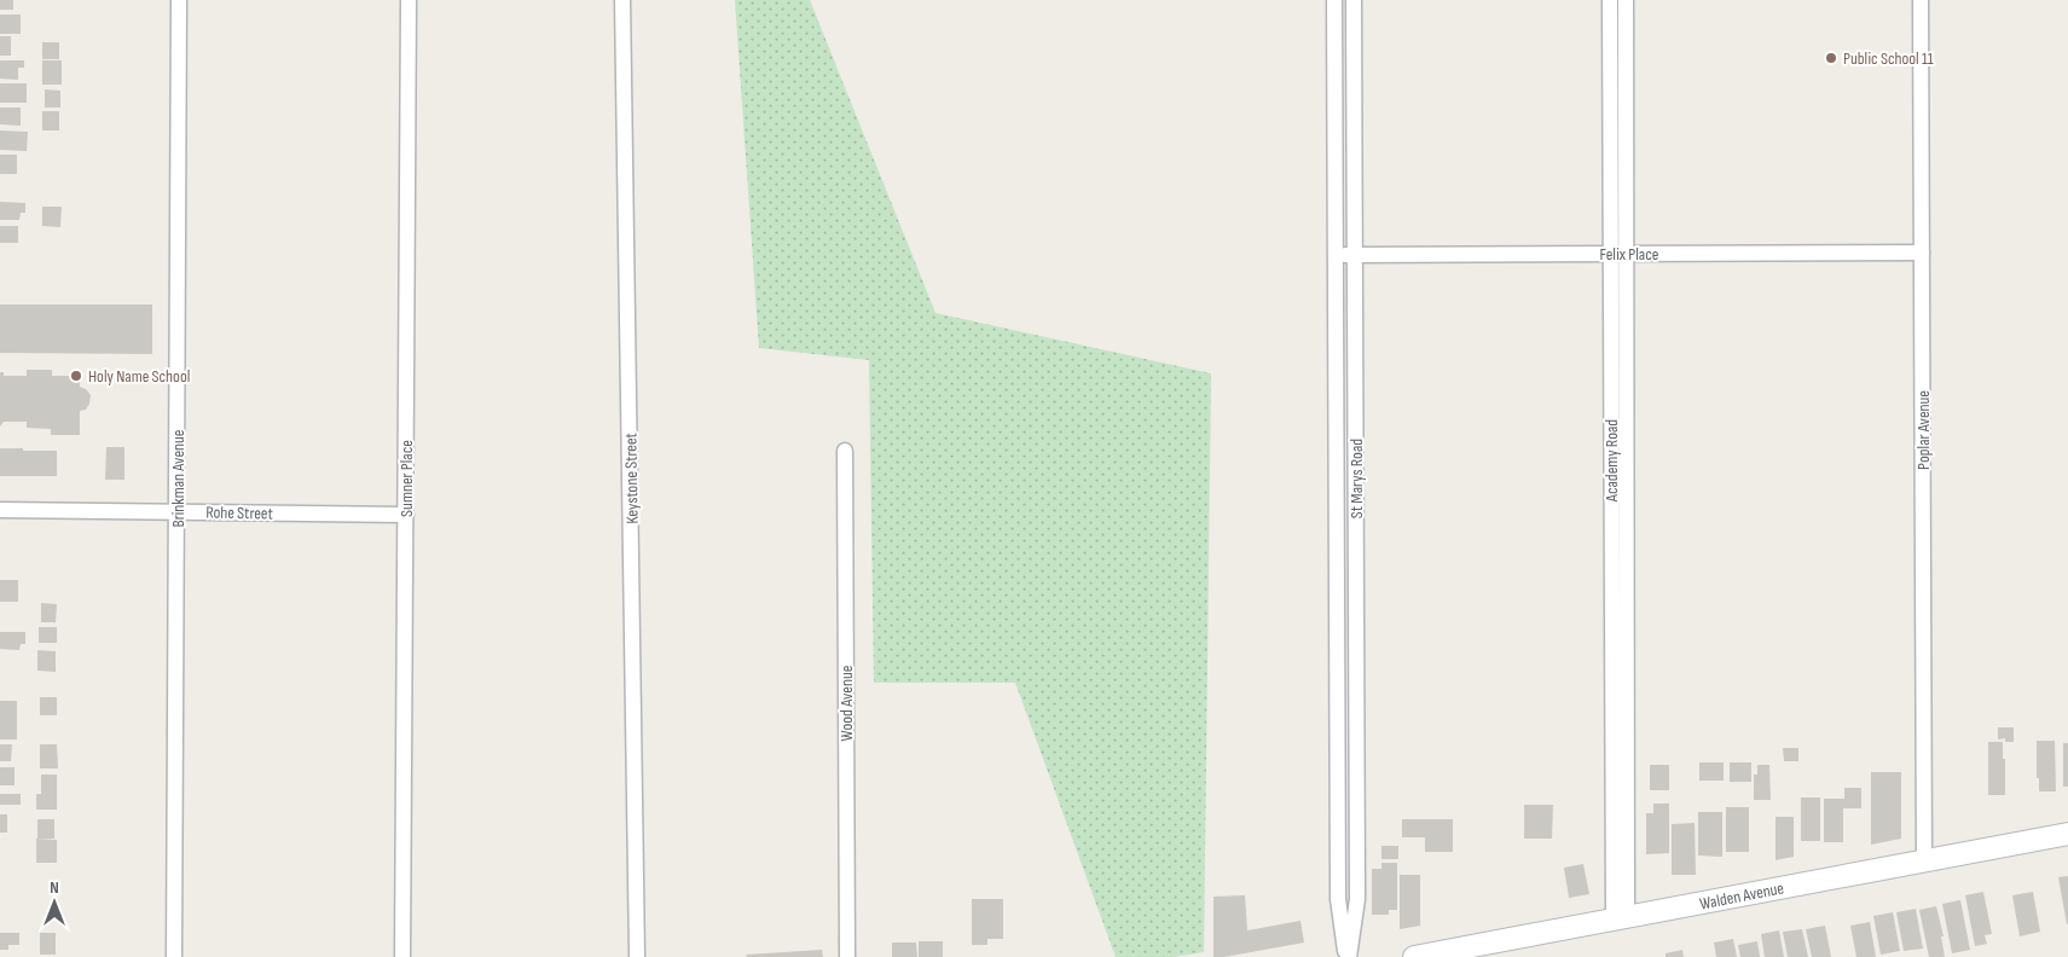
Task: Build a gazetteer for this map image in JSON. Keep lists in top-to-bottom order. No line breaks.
{"streets":{"main road":["Walden Avenue"],"street":["Felix Place","Poplar Avenue","Academy Road","Brinkman Avenue","Sumner Place","Keystone Street","St Marys Road","Rohe Street","Wood Avenue"]},"crossings":[["Felix Place","Poplar Avenue"],["Felix Place","Academy Road"],["Felix Place","St Marys Road"],["Poplar Avenue","Walden Avenue"],["Academy Road","Walden Avenue"],["Brinkman Avenue","Rohe Street"],["Sumner Place","Rohe Street"]],"places":["Public School 11","Holy Name School"],"north":"top"}
